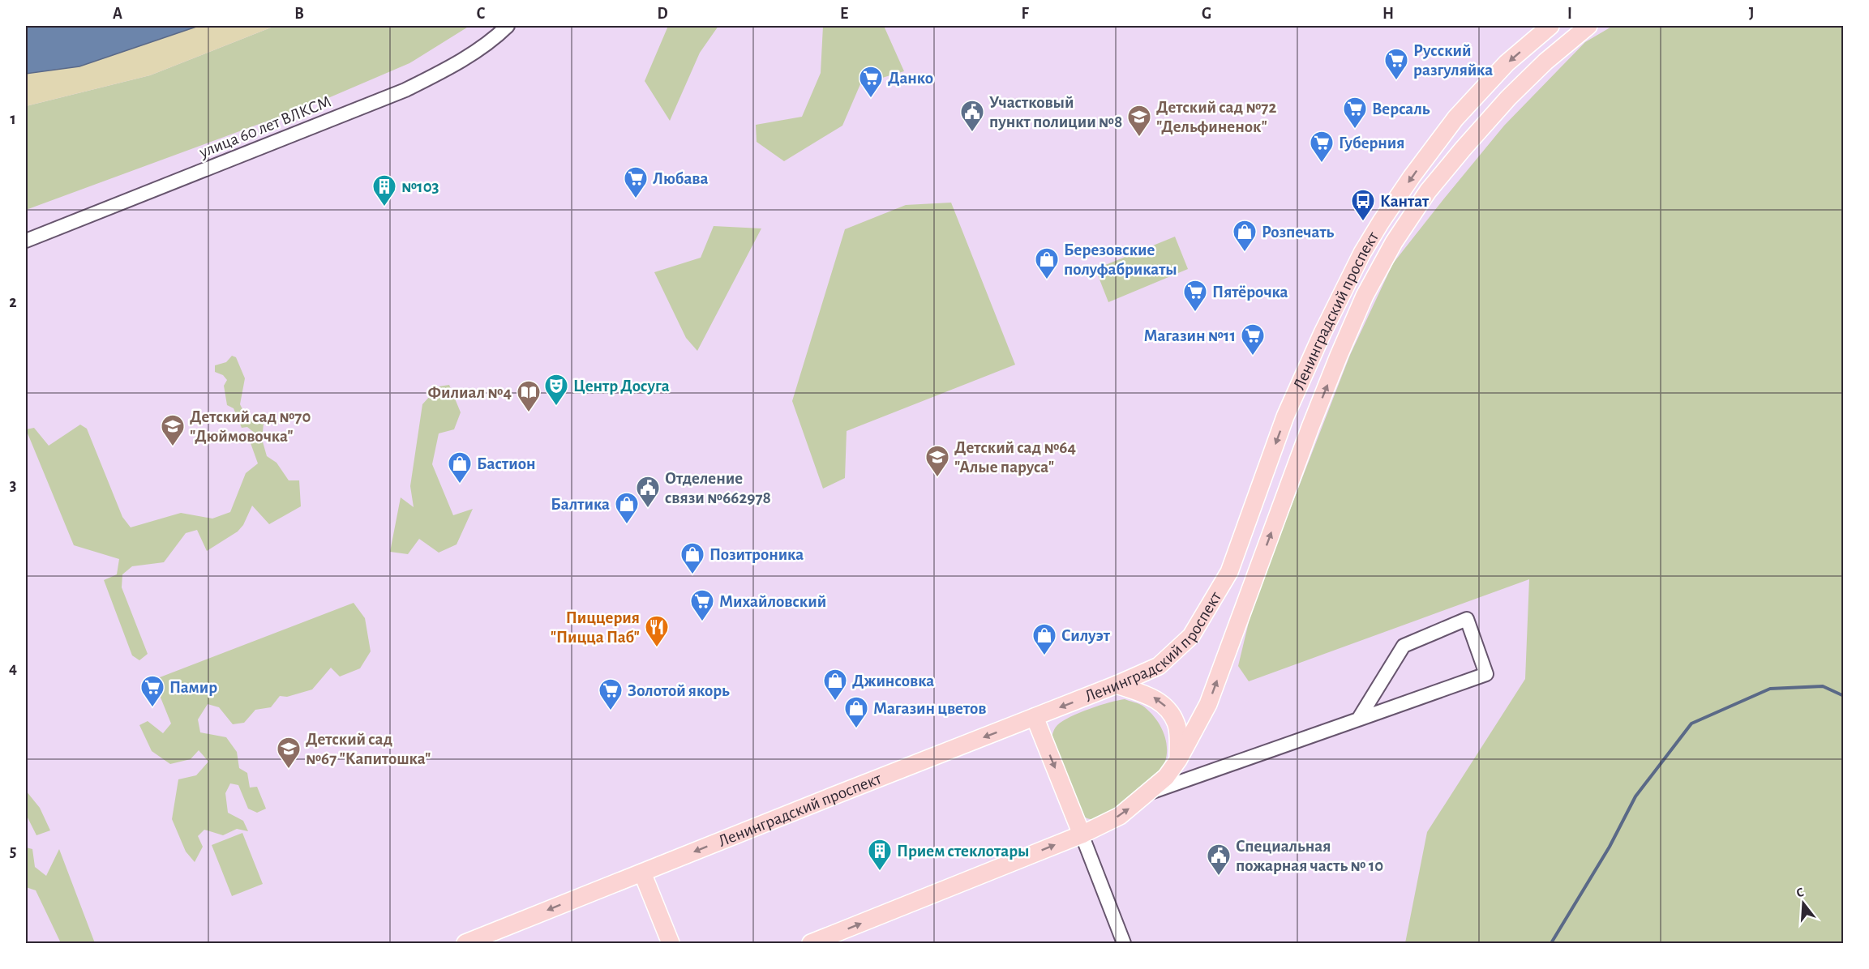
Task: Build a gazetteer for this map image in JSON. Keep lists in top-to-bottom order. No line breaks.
{"streets":{"main road":["Ленинградский проспект"],"street":["улица 60 лет ВЛКСМ"]},"places":{"supermarket":["Русский разгуляйка","Данко","Версаль","Губерния","Любава","Пятёрочка","Магазин №11","Михайловский","Памир","Золотой якорь"],"public building":["Участковый пункт полиции №8","Отделение связи №662978","Специальная пожарная часть № 10"],"school or university":["Детский сад №72 \"Дельфиненок\"","Детский сад №70 \"Дюймовочка\"","Детский сад №64 \"Алые паруса\"","Детский сад №67 \"Капитошка\""],"building":["№103","Прием стеклотары"],"bus stop":["Кантат"],"shop":["Розпечать","Березовские полуфабрикаты","Бастион","Балтика","Позитроника","Силуэт","Джинсовка","Магазин цветов"],"theatre":["Центр Досуга"],"library":["Филиал №4"],"restaurant":["Пиццерия \"Пицца Паб\""]},"north":"top","grid":{"columns":["A","B","C","D","E","F","G","H","I","J"],"rows":["1","2","3","4","5"]}}
